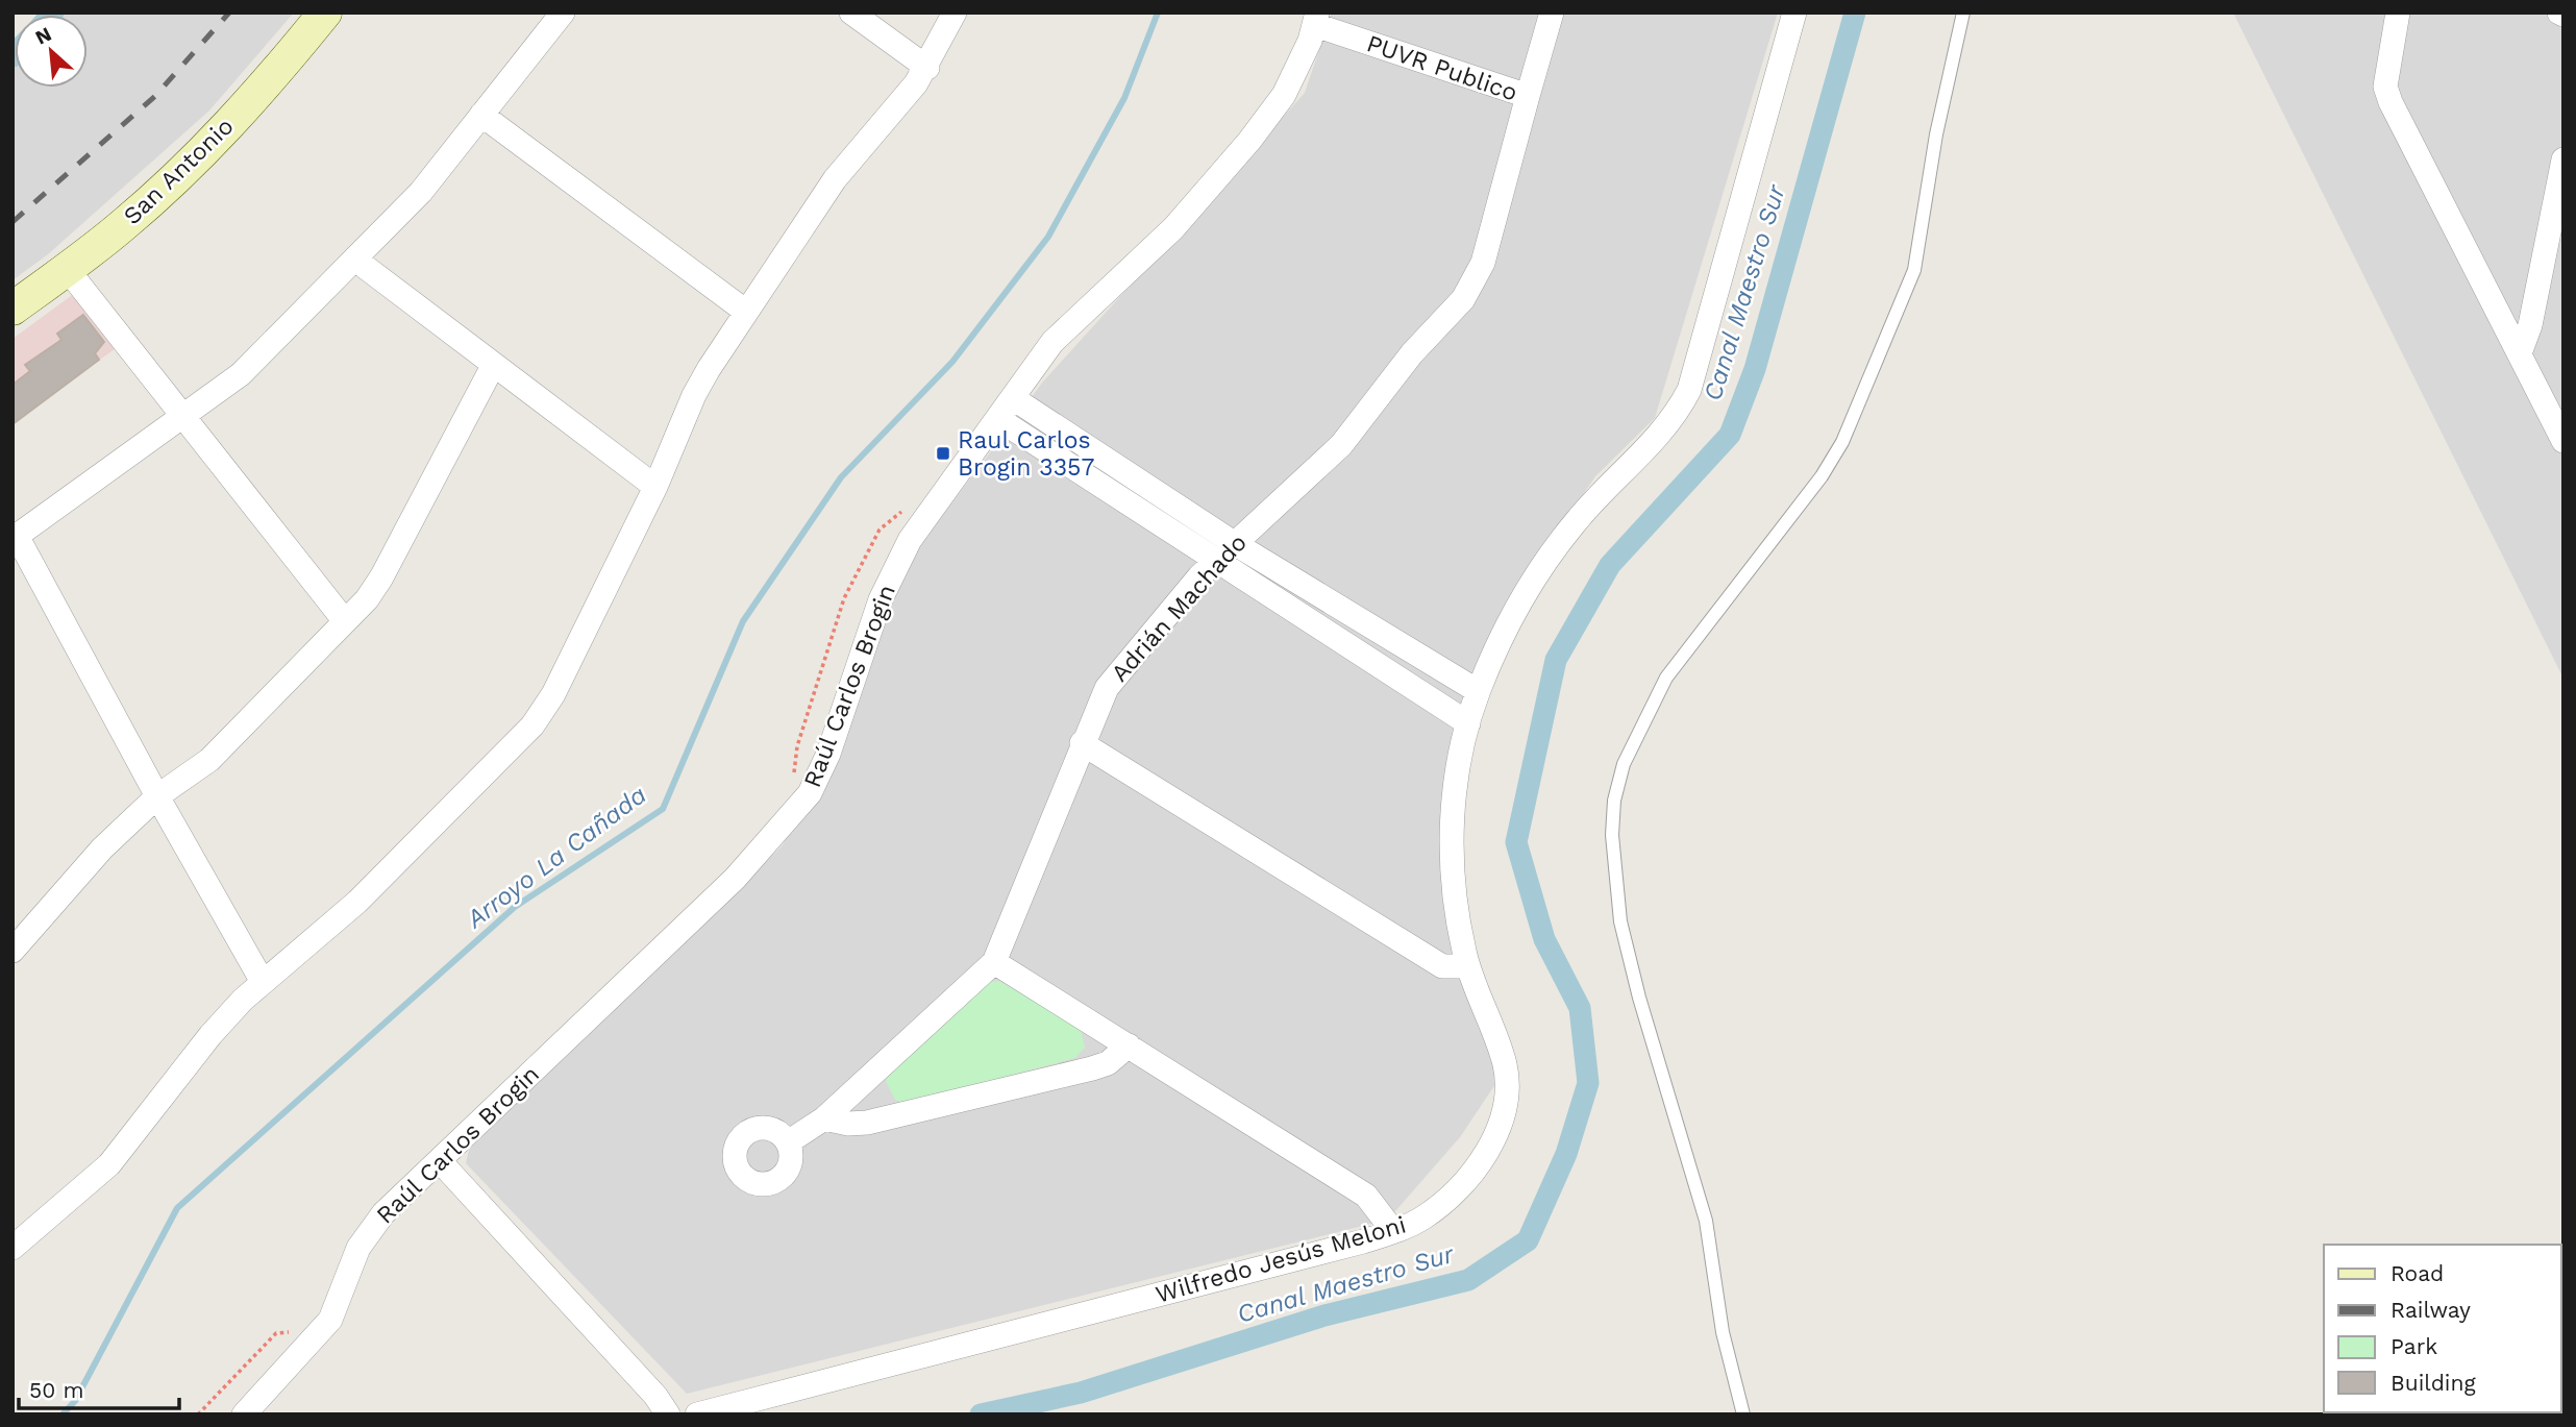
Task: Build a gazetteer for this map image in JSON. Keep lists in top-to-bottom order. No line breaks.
{"streets":{"main road":["San Antonio"],"street":["PUVR Publico","Adrián Machado","Raúl Carlos Brogin","Wilfredo Jesús Meloni"]},"crossings":[["PUVR Publico","Adrián Machado"],["PUVR Publico","Raúl Carlos Brogin"]],"water":["Canal Maestro Sur","Arroyo La Cañada"],"places":{"transit":["Raul Carlos Brogin 3357"]},"legend":["Road","Railway","Park","Building"],"scale_bar":"50 m","north":"top left"}
